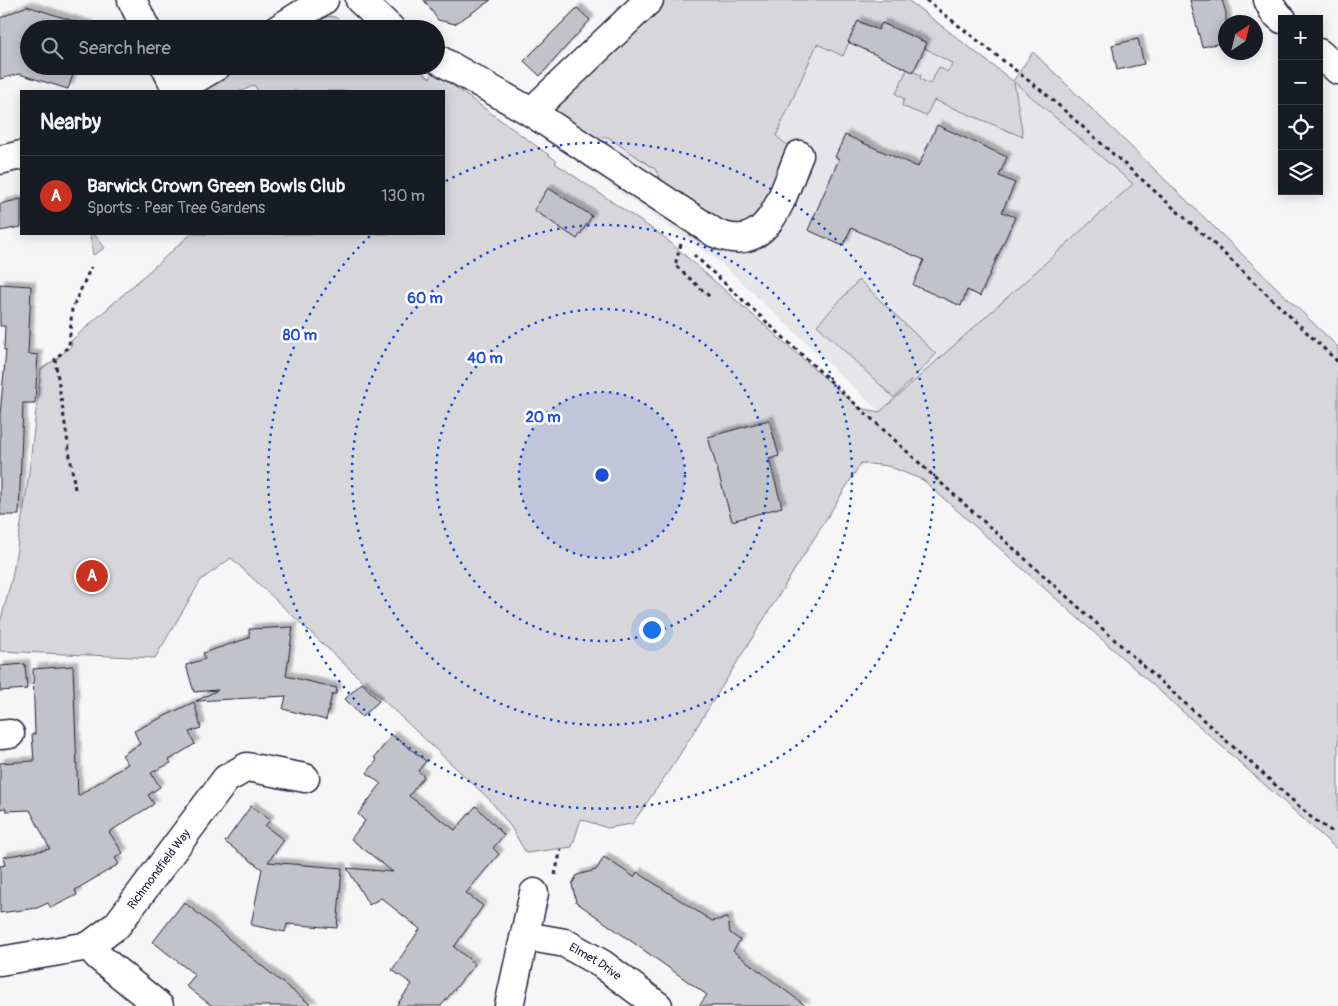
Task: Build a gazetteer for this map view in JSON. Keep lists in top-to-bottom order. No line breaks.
{"streets":{"street":["Richmondfield Way","Elmet Drive"]},"north":"top right","page":{"map_buttons":["+","−"],"search":"Search here","heading":"Nearby","list":[{"mark":"A","name":"Barwick Crown Green Bowls Club","note":"Sports · Pear Tree Gardens","value":"130 m"}],"pins":"A"},"rings":["60 m","80 m","40 m","20 m"]}
